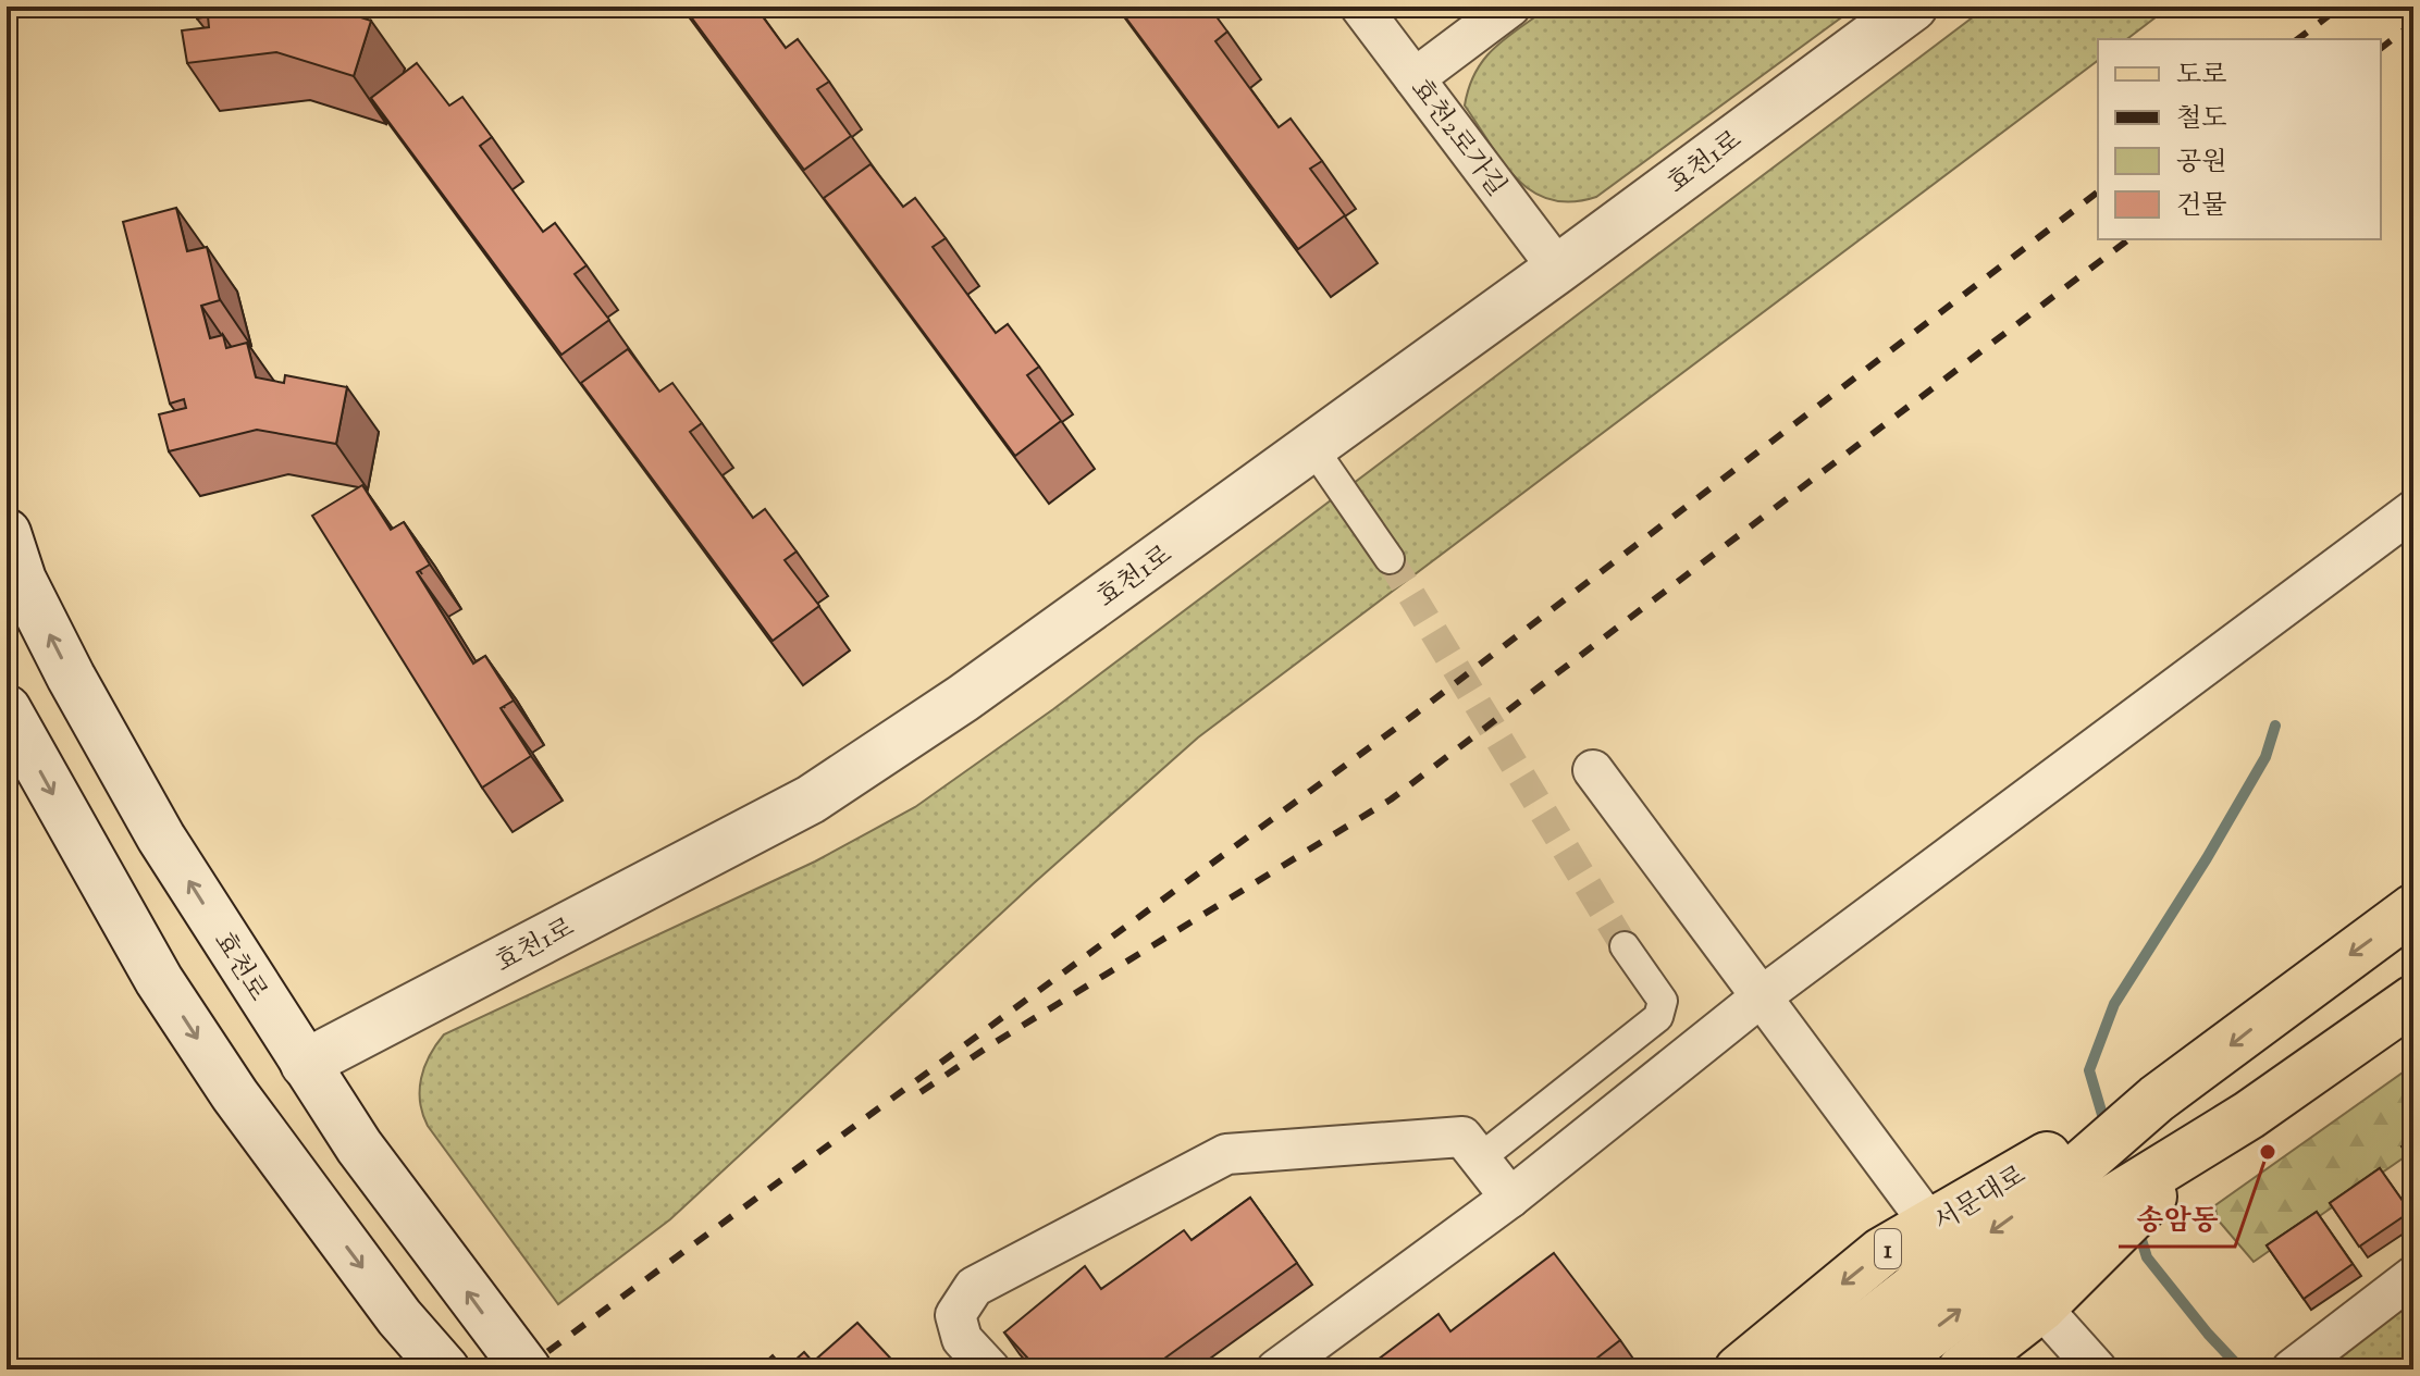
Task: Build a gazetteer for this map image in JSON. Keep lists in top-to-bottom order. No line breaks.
{"streets":{"main road":["서문대로","1"],"street":["효천2로가길","효천1로","효천로"]},"crossings":[["효천2로가길","효천1로"],["효천1로","효천로"],["서문대로","1"]],"places":["송암동"],"legend":["도로","철도","공원","건물"]}
